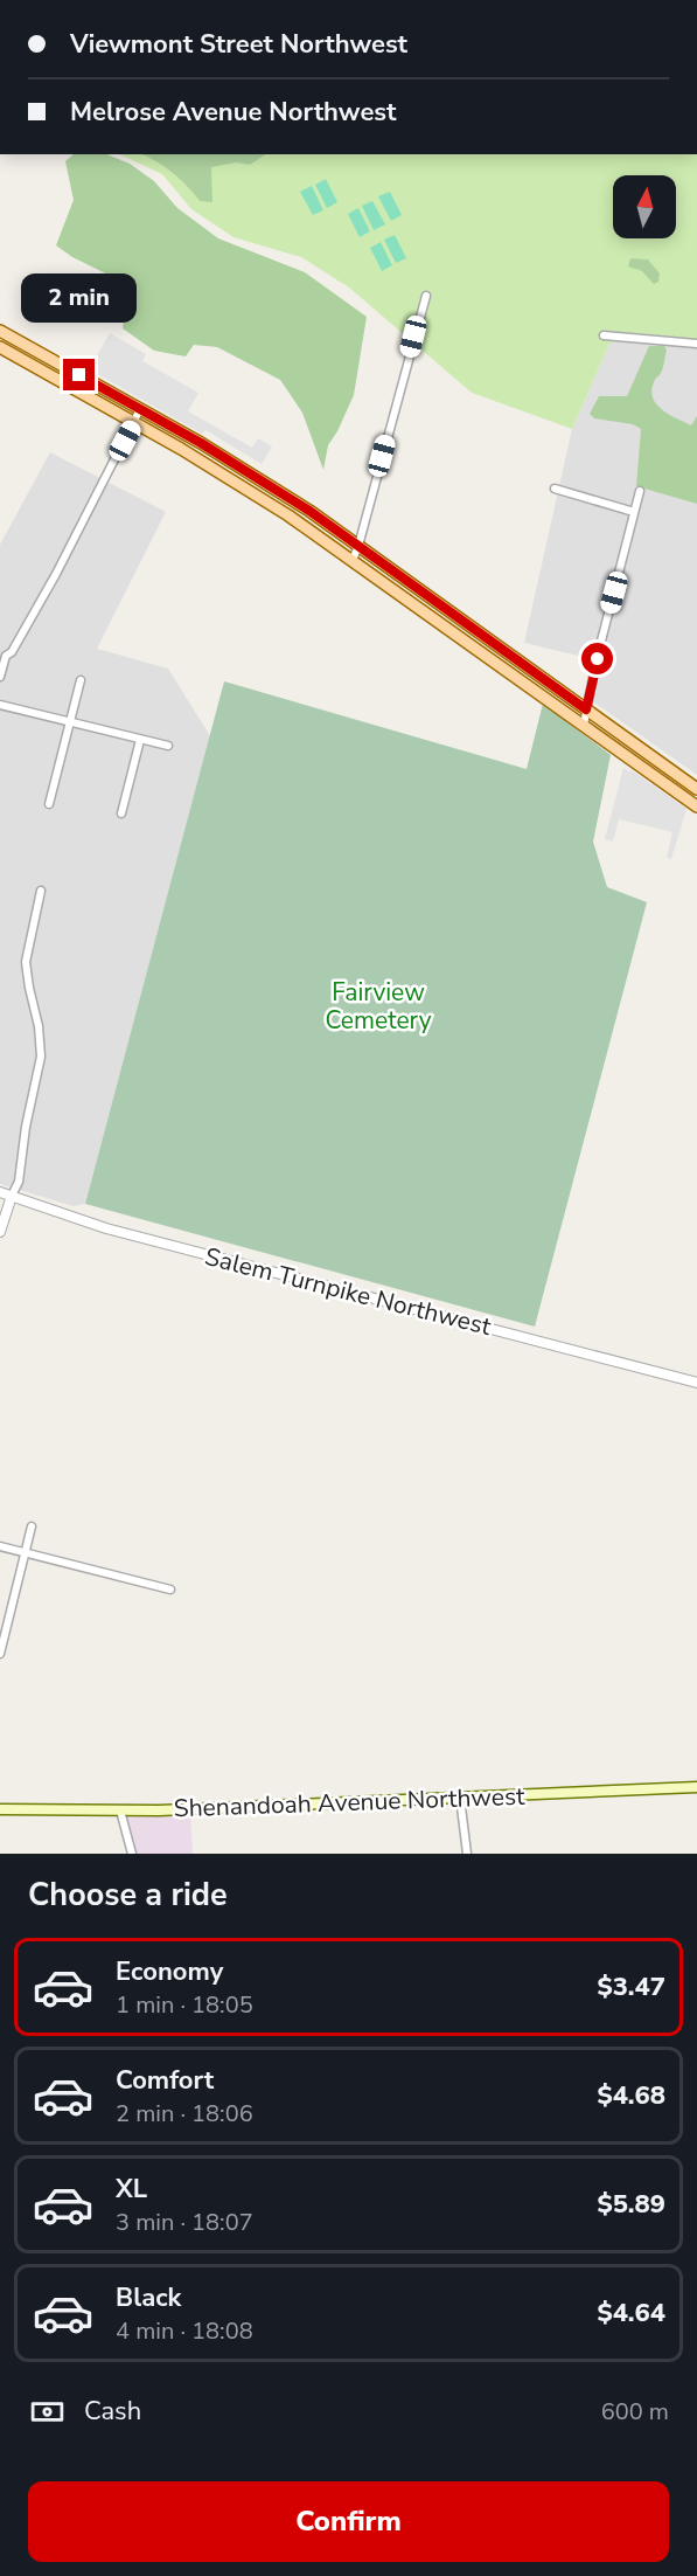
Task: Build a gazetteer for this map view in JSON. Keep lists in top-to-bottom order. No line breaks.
{"streets":{"main road":["Shenandoah Avenue Northwest"],"street":["Salem Turnpike Northwest"]},"parks":["Fairview Cemetery"],"north":"top","page":{"banner":["Viewmont Street Northwest","Melrose Avenue Northwest"],"bubble":"2 min","heading":"Choose a ride","list":[{"name":"Economy","note":"1 min · 18:05","value":"$3.47"},{"name":"Comfort","note":"2 min · 18:06","value":"$4.68"},{"name":"XL","note":"3 min · 18:07","value":"$5.89"},{"name":"Black","note":"4 min · 18:08","value":"$4.64"}],"pay":["Cash","600 m"],"buttons":"Confirm"}}
